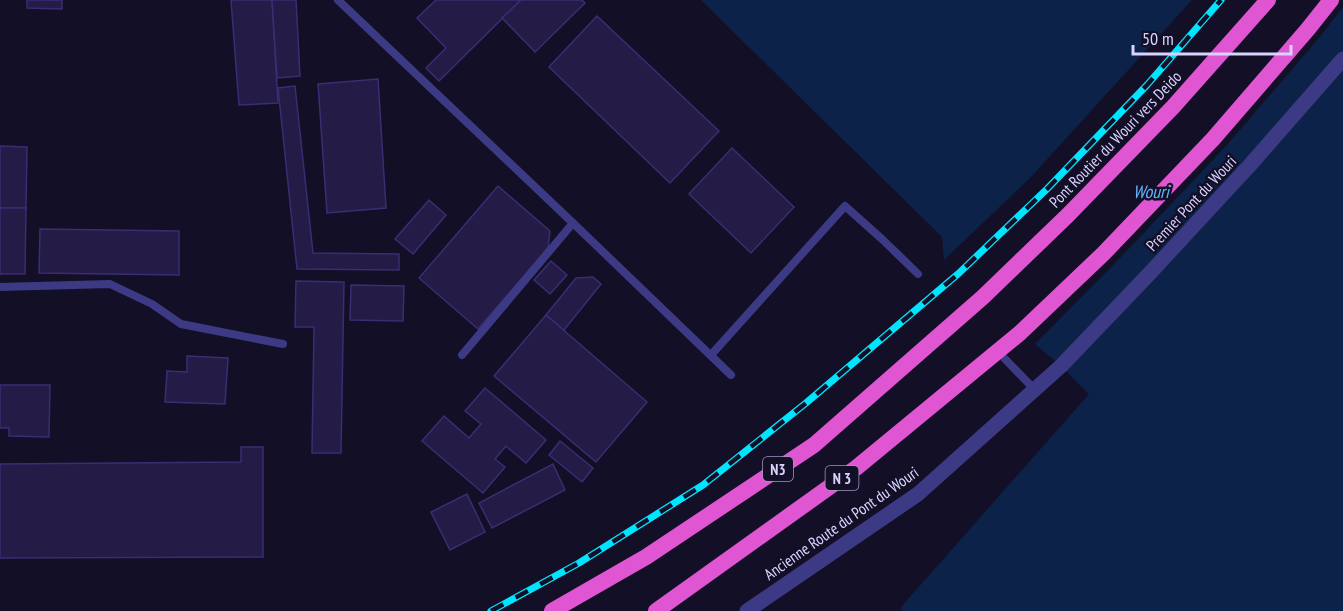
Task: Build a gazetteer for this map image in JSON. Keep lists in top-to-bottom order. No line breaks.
{"streets":{"highway":["Pont Routier du Wouri vers Deido","N3","N 3"],"street":["Premier Pont du Wouri","Ancienne Route du Pont du Wouri"]},"crossings":[["Premier Pont du Wouri","Ancienne Route du Pont du Wouri"]],"water":["Wouri"],"scale_bar":"50 m"}
